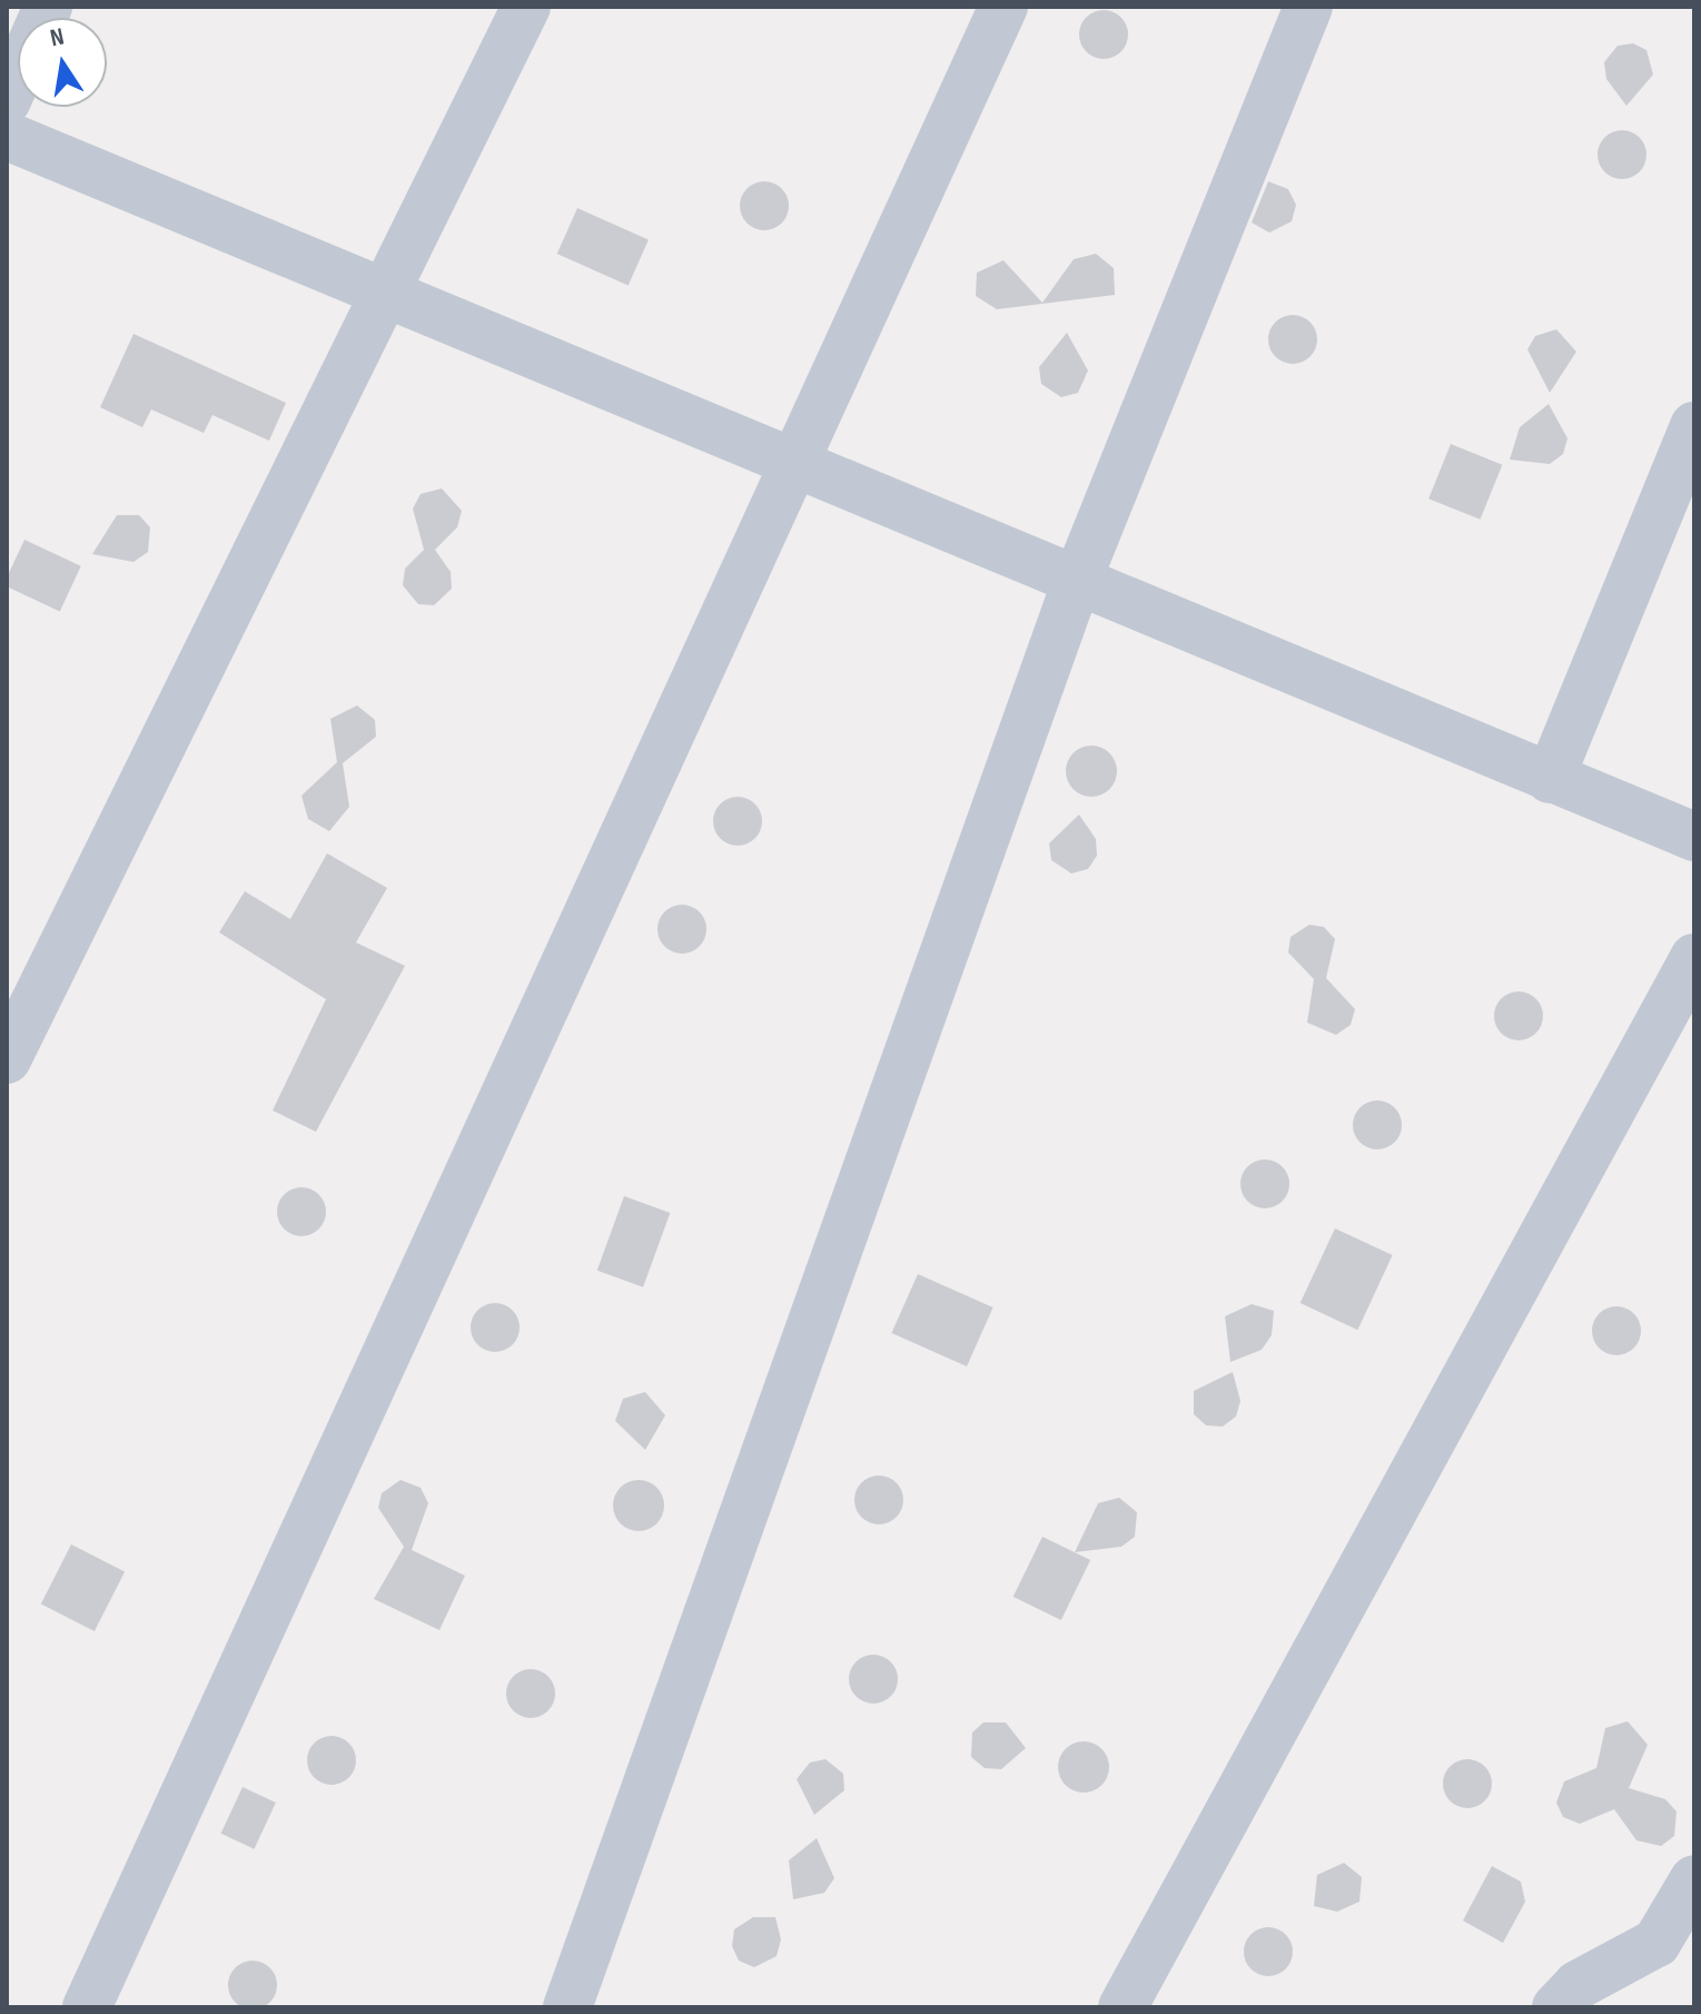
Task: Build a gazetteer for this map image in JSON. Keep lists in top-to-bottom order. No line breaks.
{"north":"top"}
